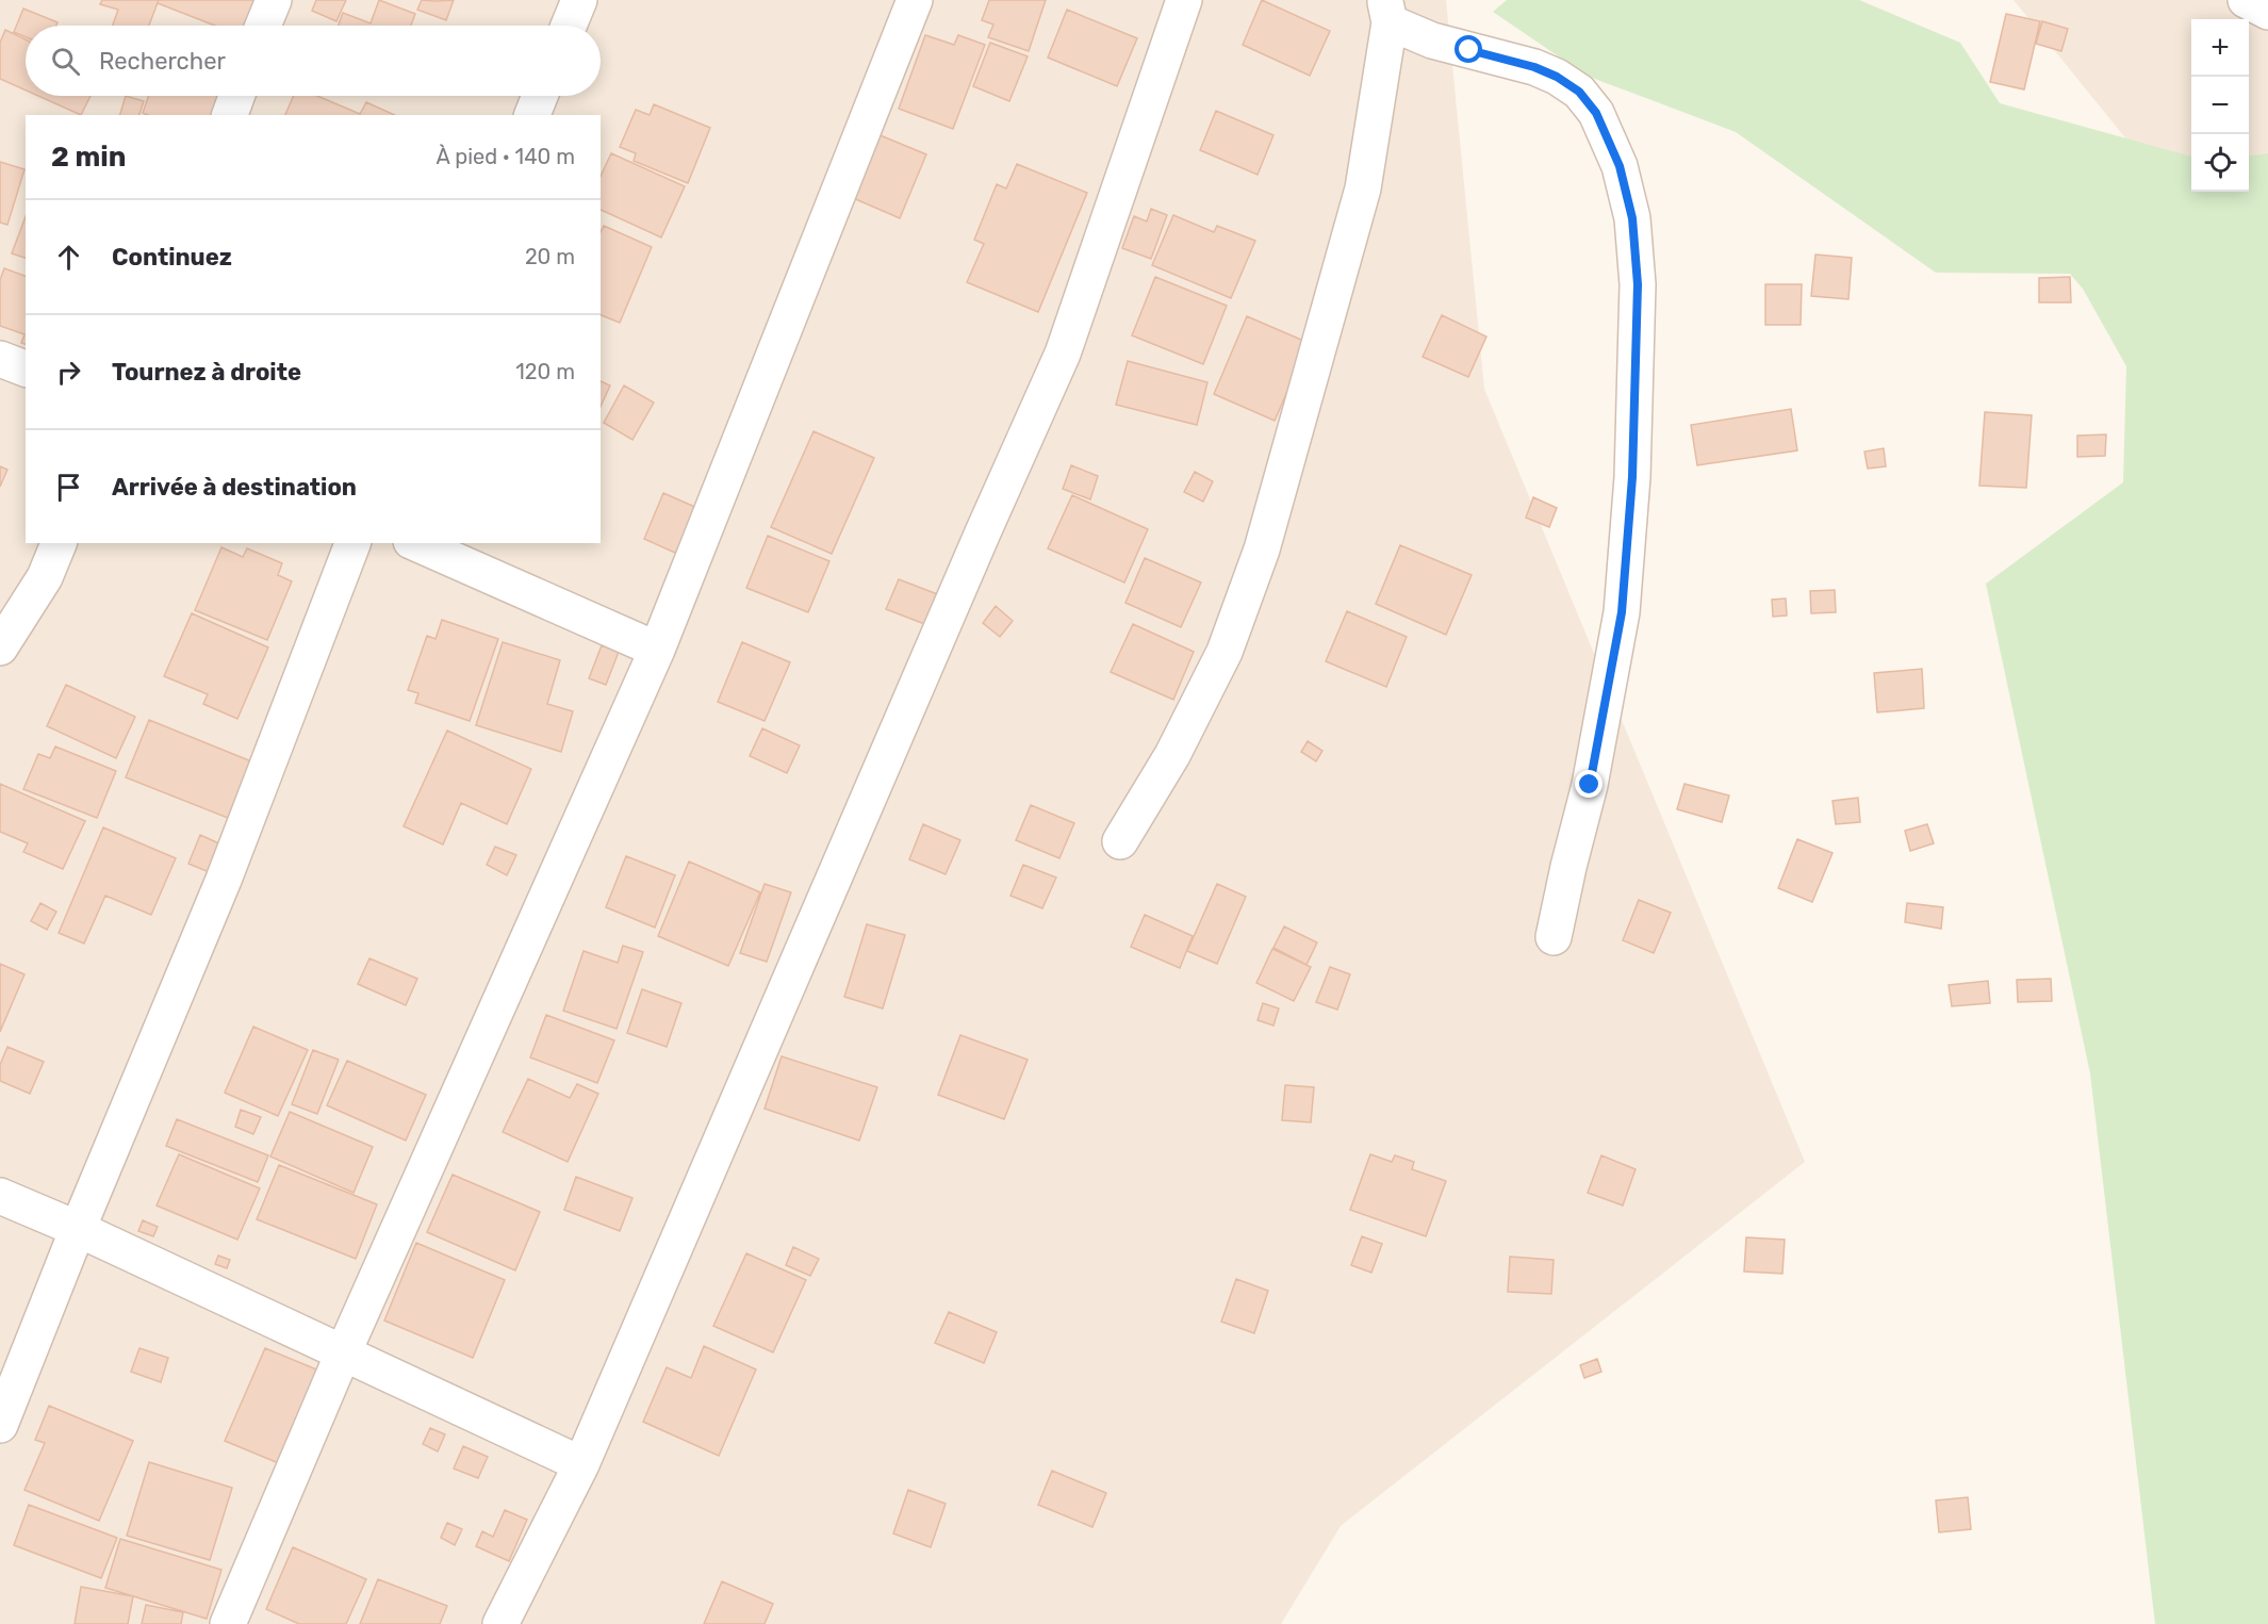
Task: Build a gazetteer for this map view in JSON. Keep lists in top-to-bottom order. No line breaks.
{"page":{"map_buttons":["+","−"],"search":"Rechercher","heading":["2 min","À pied · 140 m"],"list":[["Continuez","20 m"],["Tournez à droite","120 m"],"Arrivée à destination"]}}
